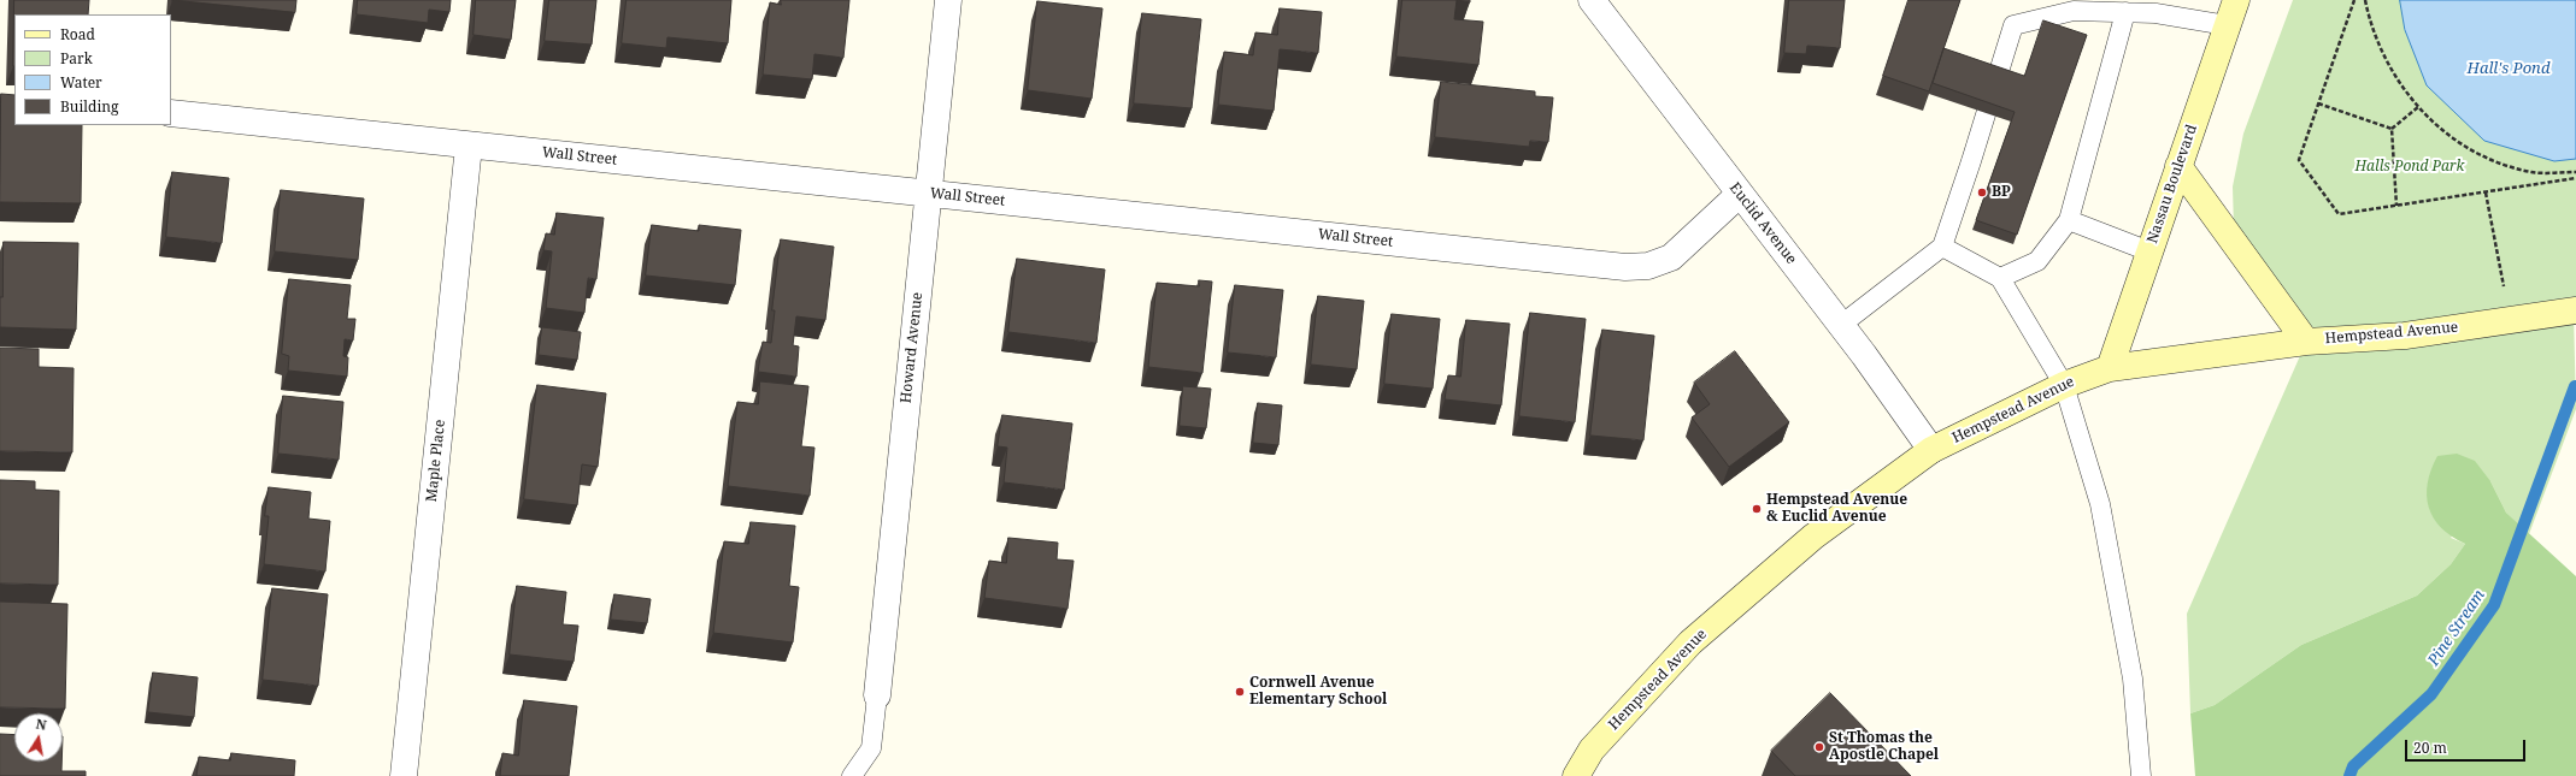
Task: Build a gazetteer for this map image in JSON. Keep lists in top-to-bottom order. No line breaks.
{"streets":{"main road":["Nassau Boulevard","Hempstead Avenue"],"street":["Wall Street","Euclid Avenue","Howard Avenue","Maple Place"]},"crossings":[["Wall Street","Euclid Avenue"],["Wall Street","Howard Avenue"],["Wall Street","Maple Place"],["Nassau Boulevard","Hempstead Avenue"],["Euclid Avenue","Hempstead Avenue"]],"water":["Hall's Pond","Pine Stream"],"parks":["Halls Pond Park"],"places":["BP","Hempstead Avenue & Euclid Avenue","Cornwell Avenue Elementary School","St Thomas the Apostle Chapel"],"legend":["Road","Park","Water","Building"],"scale_bar":"20 m","north":"top"}
